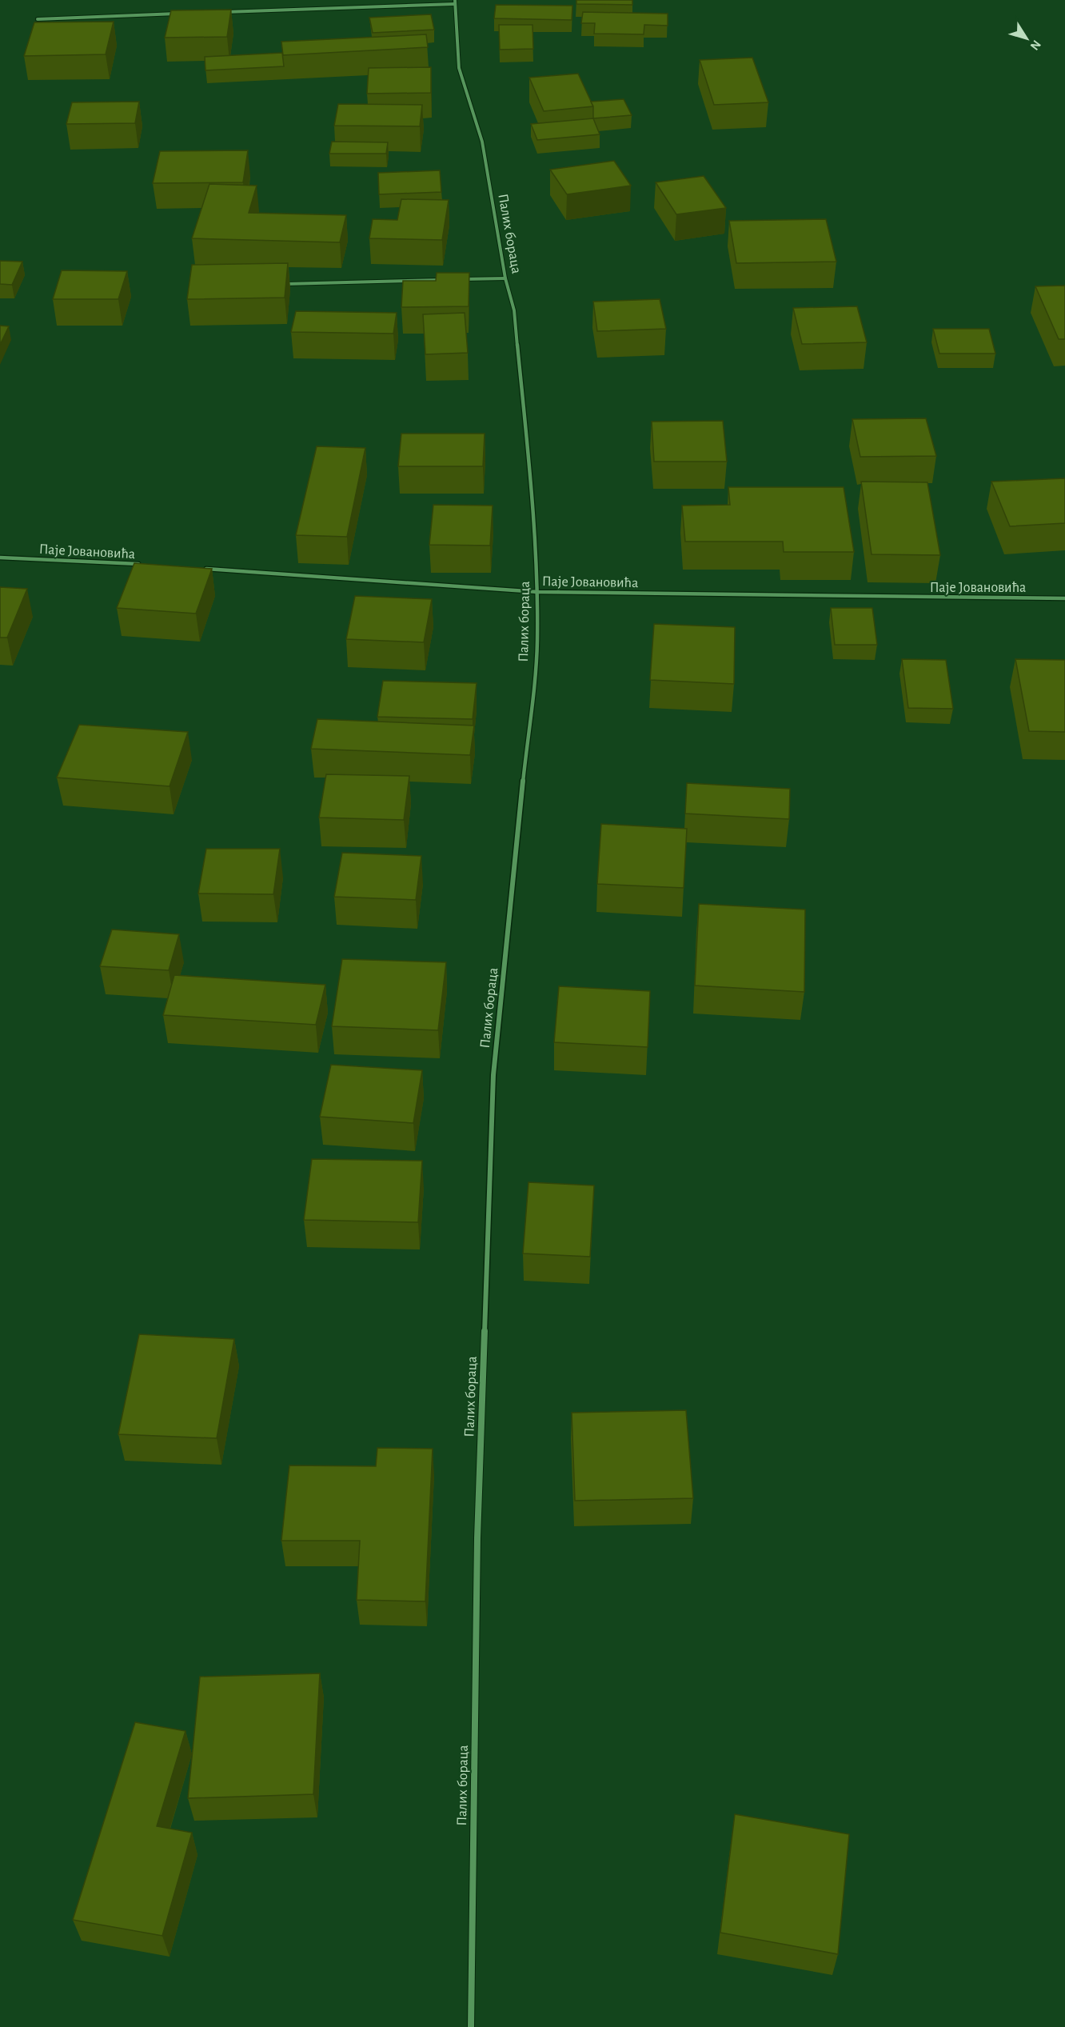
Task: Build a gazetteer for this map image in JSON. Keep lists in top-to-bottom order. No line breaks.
{"streets":{"street":["Палих бораца","Паје Јовановића"]},"crossings":[["Палих бораца","Паје Јовановића"]],"north":"bottom right"}
